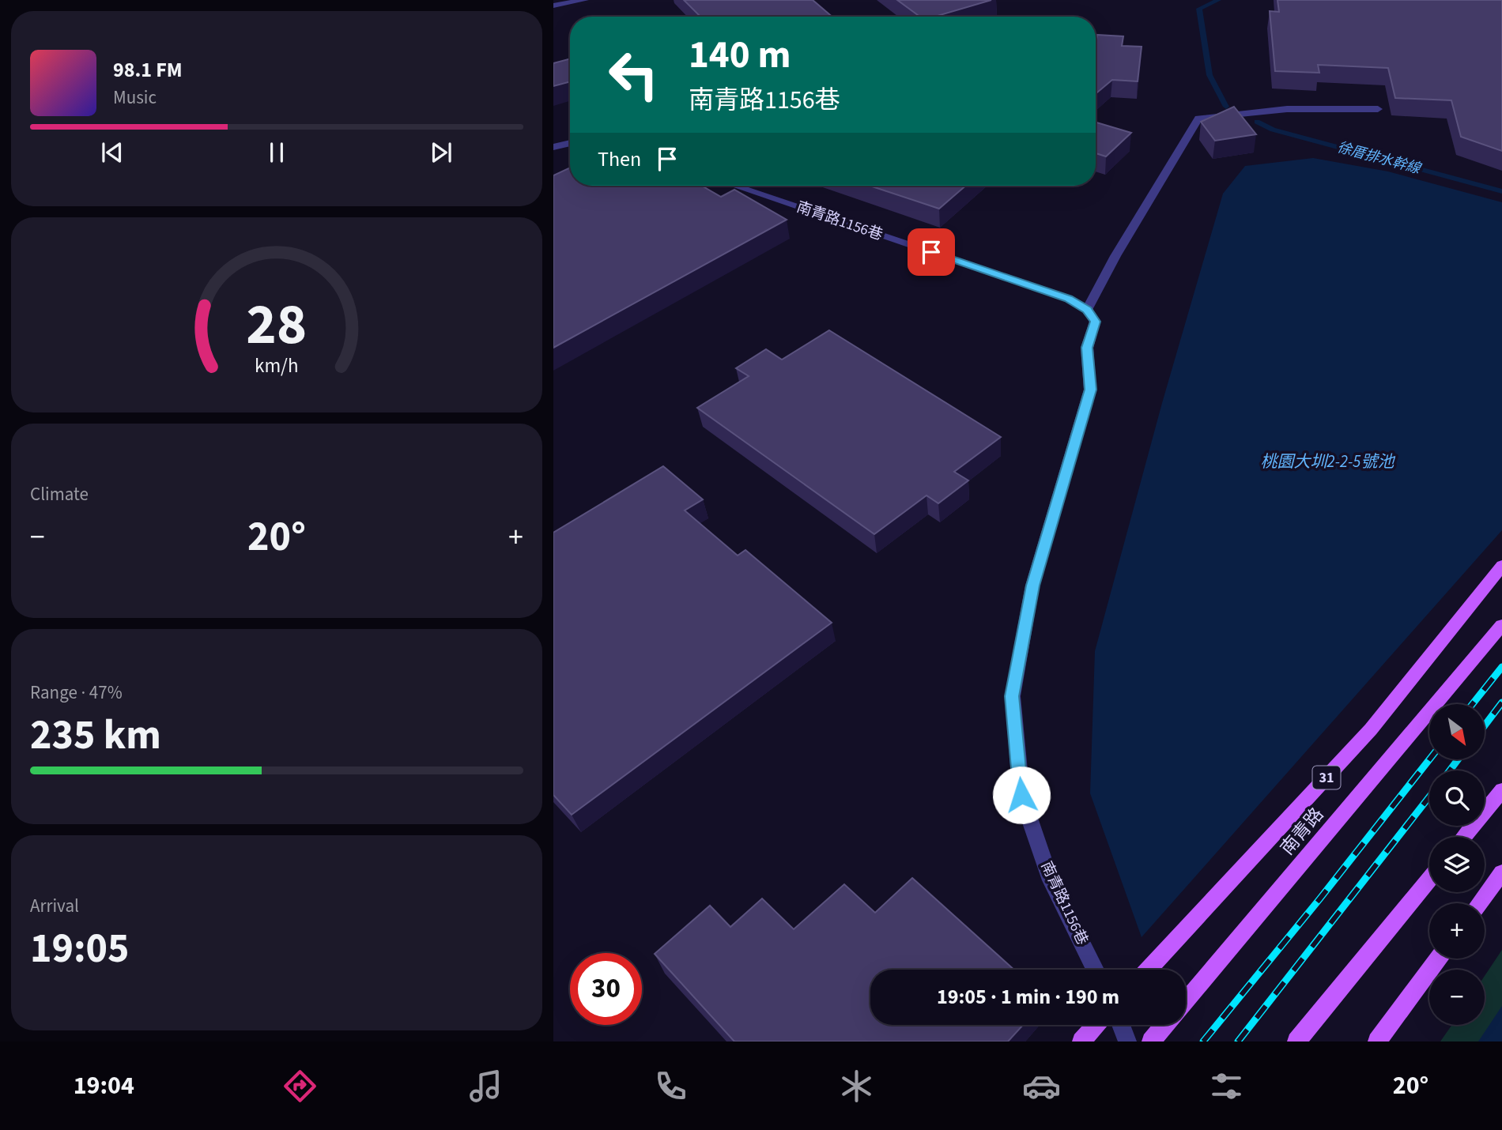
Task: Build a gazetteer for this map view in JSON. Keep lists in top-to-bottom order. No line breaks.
{"streets":{"main road":["31","南青路"],"street":["南青路1156巷"]},"water":["徐厝排水幹線","桃園大圳2-2-5號池"],"north":"bottom right","page":{"turn":["140 m","南青路1156巷"],"song":["98.1 FM","Music"],"then":"Then","tile":["Climate",["Range · 47%","235 km"],["Arrival","19:05"]],"heat":["−","20°","+"],"map_buttons":["+","−"],"limit":"30","trip":"19:05 · 1 min · 190 m","tabs":["19:04","20°"],"gauge":["28","km/h"]}}
